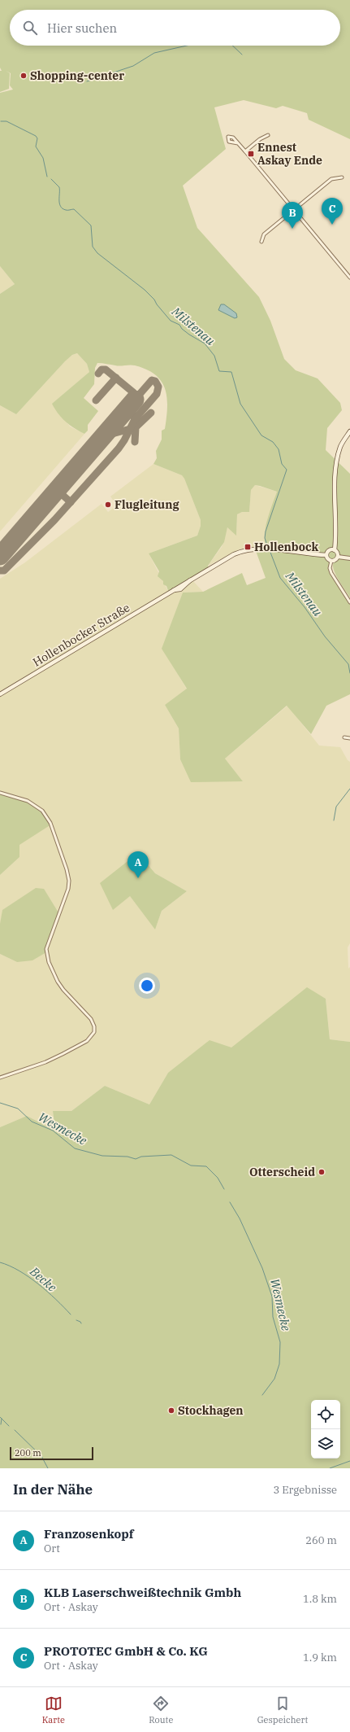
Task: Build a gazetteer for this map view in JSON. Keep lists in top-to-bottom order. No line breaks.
{"streets":{"main road":["Hollenbocker Straße"]},"water":["Milstenau","Wesmecke","Becke"],"places":{"other":["Shopping-center","Flugleitung","Otterscheid","Stockhagen"],"transit":["Ennest Askay Ende","Hollenbock"]},"scale_bar":"200 m","page":{"search":"Hier suchen","pins":["C","B","A"],"scale":"200 m","heading":["In der Nähe","3 Ergebnisse"],"list":[{"mark":"A","name":"Franzosenkopf","note":"Ort","value":"260 m"},{"mark":"B","name":"KLB Laserschweißtechnik Gmbh","note":"Ort · Askay","value":"1.8 km"},{"mark":"C","name":"PROTOTEC GmbH & Co. KG","note":"Ort · Askay","value":"1.9 km"}],"nav":["Karte","Route","Gespeichert"]}}
